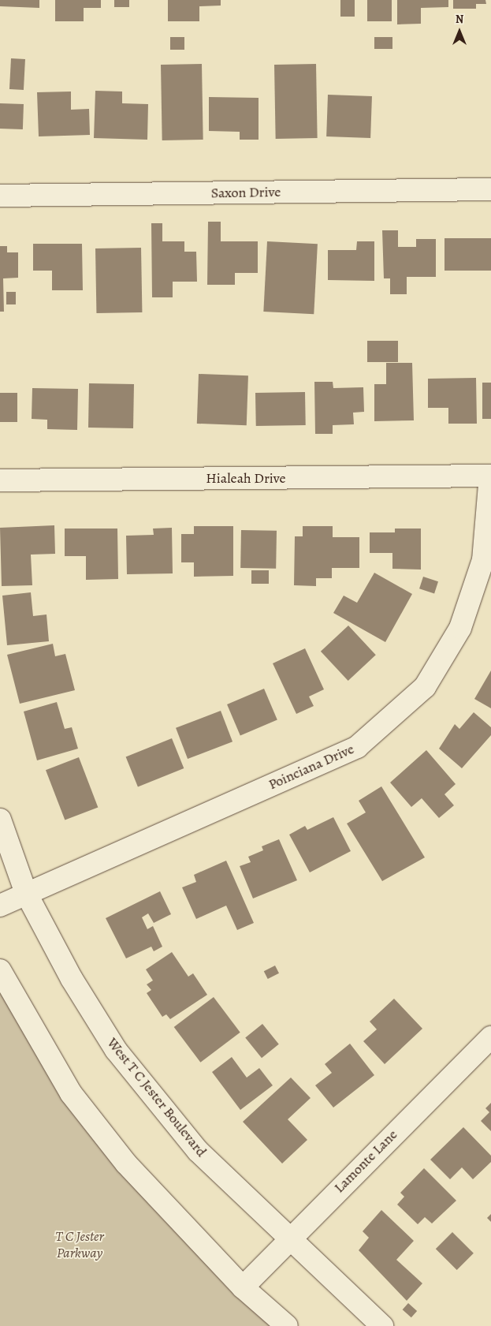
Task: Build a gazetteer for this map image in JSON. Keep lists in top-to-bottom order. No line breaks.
{"streets":{"street":["Saxon Drive","Hialeah Drive","Poinciana Drive","West T C Jester Boulevard","Lamonte Lane"]},"crossings":[["Hialeah Drive","Poinciana Drive"],["Poinciana Drive","West T C Jester Boulevard"],["West T C Jester Boulevard","Lamonte Lane"]],"parks":["T C Jester Parkway"],"north":"top"}
